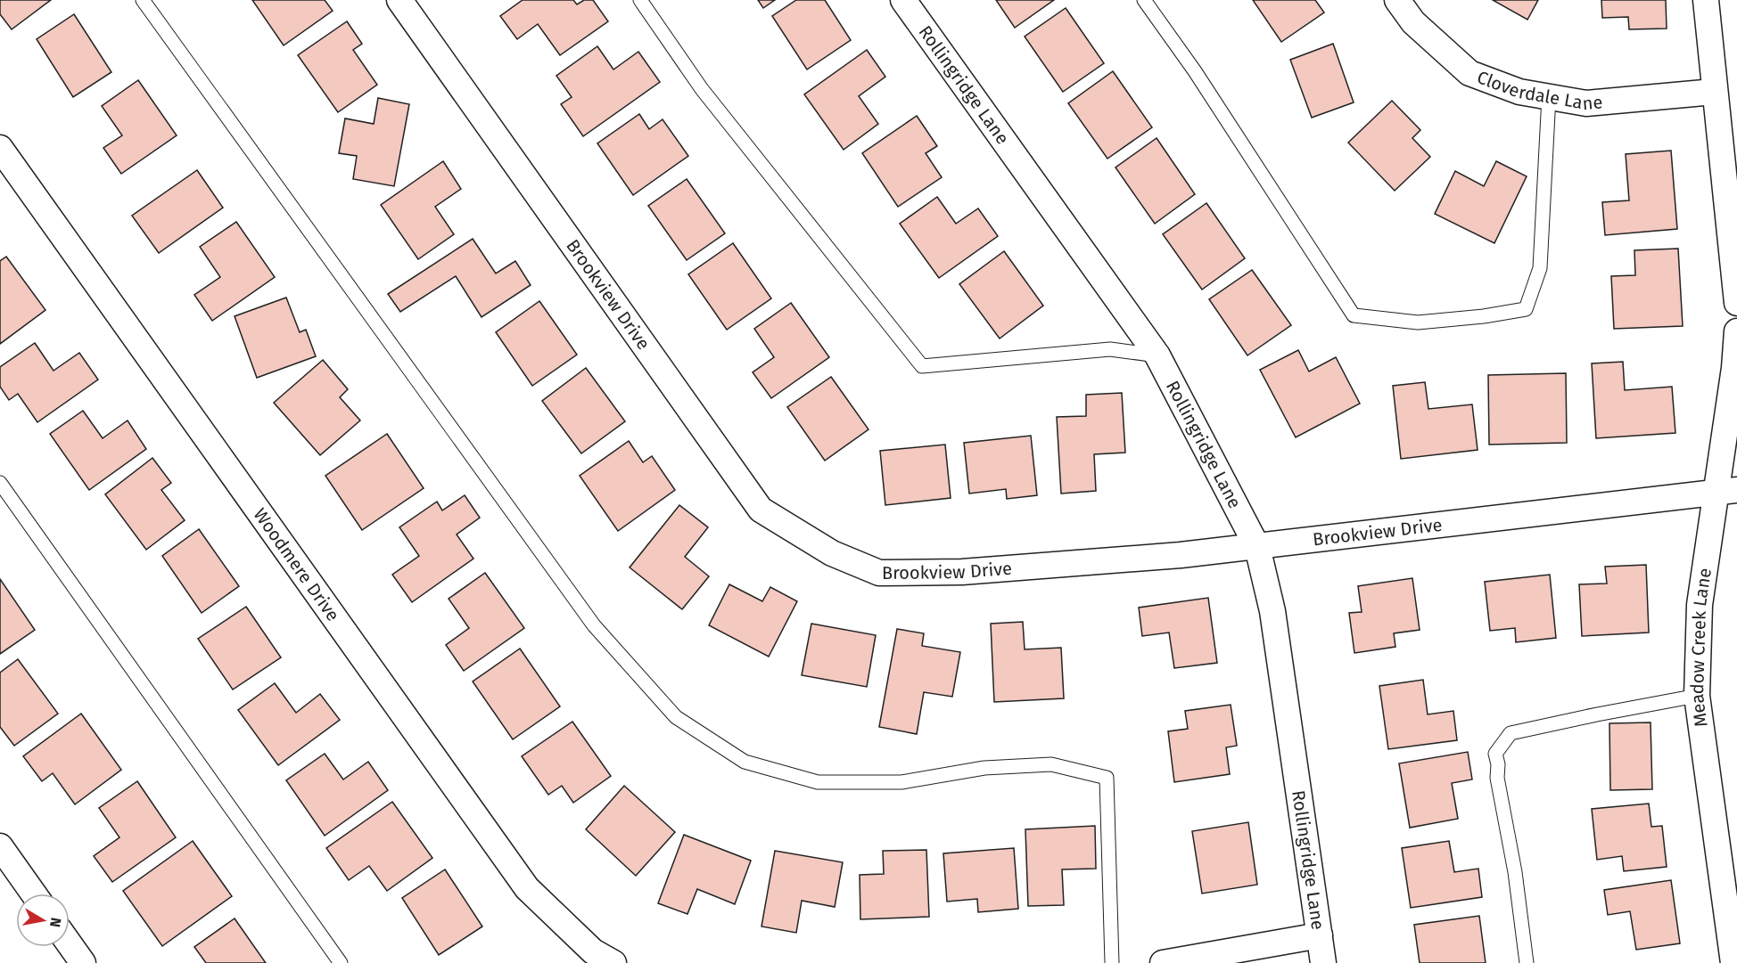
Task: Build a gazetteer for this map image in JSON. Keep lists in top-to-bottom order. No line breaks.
{"streets":{"street":["Rollingridge Lane","Cloverdale Lane","Brookview Drive","Woodmere Drive","Meadow Creek Lane"]},"crossings":[["Rollingridge Lane","Brookview Drive"],["Brookview Drive","Meadow Creek Lane"]],"north":"right"}
